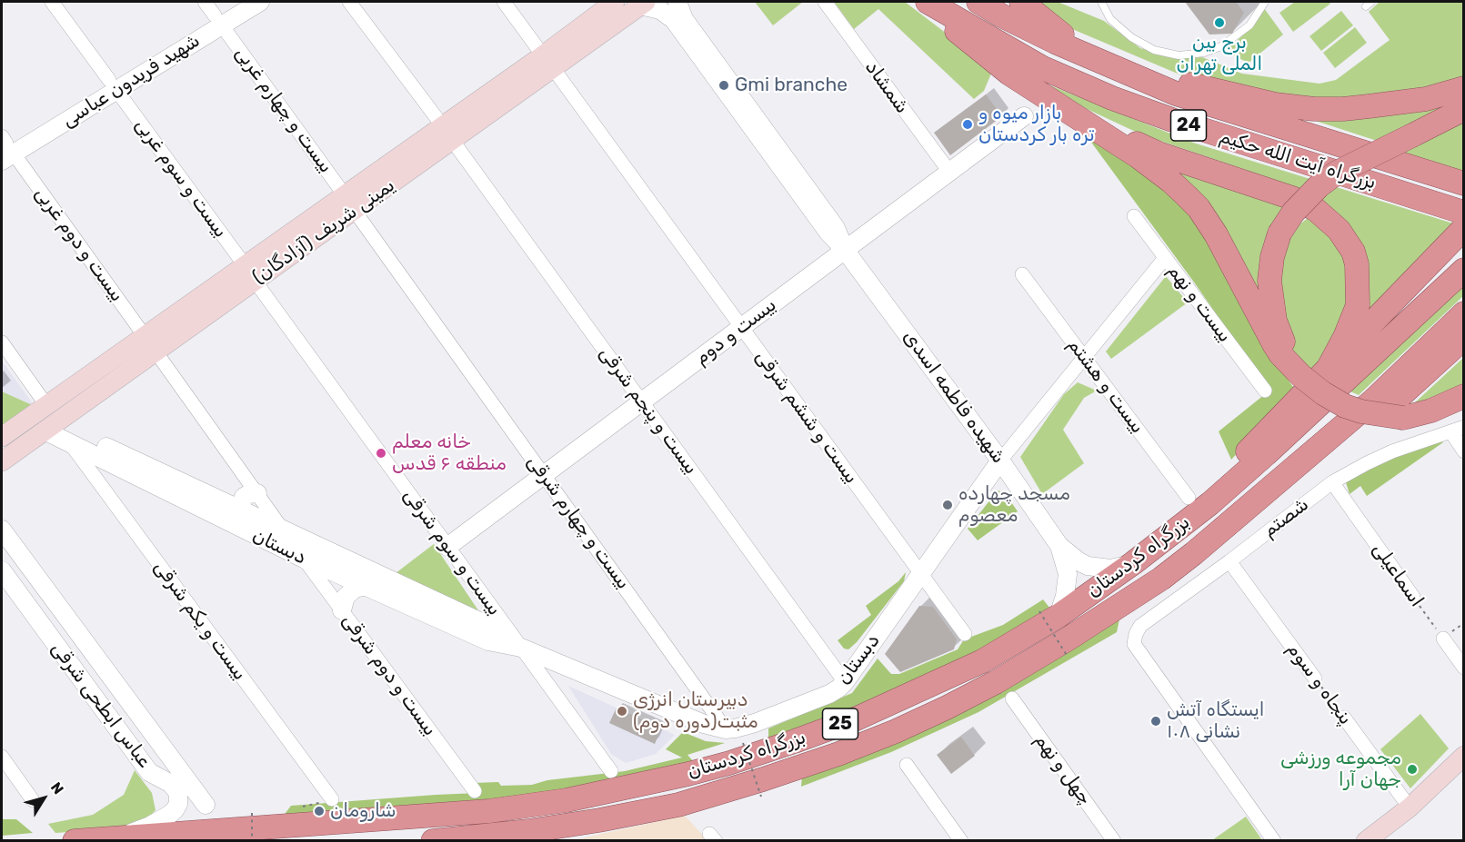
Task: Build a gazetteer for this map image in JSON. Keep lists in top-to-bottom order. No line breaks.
{"streets":{"highway":["24","بزرگراه آیت الله حکیم","بزرگراه کردستان","25"],"main road":["یمینی شریف (آزادگان)"],"street":["شهید فریدون عباسی","شمشاد","بیست و چهارم غربی","بیست و سوم غربی","بیست و دوم غربی","بیست و نهم","بیست و دوم","بیست و هشتم","شهیده فاطمه اسدی","بیست و پنجم شرقی","بیست و ششم شرقی","شصتم","بیست و چهارم شرقی","دبستان","بیست و سوم شرقی","اسماعیلی","بیست و یکم شرقی","بیست و دوم شرقی","پنجاه و سوم","عباس ابطحی شرقی","چهل و نهم"]},"crossings":[["شهید فریدون عباسی","بیست و چهارم غربی"],["شهید فریدون عباسی","بیست و سوم غربی"],["شهید فریدون عباسی","بیست و دوم غربی"],["شمشاد","بیست و دوم"],["بیست و چهارم غربی","یمینی شریف (آزادگان)"],["بیست و چهارم غربی","بیست و چهارم شرقی"],["بیست و سوم غربی","یمینی شریف (آزادگان)"],["بیست و سوم غربی","بیست و سوم شرقی"],["یمینی شریف (آزادگان)","بیست و دوم غربی"],["یمینی شریف (آزادگان)","شهیده فاطمه اسدی"],["یمینی شریف (آزادگان)","بیست و پنجم شرقی"],["یمینی شریف (آزادگان)","بیست و ششم شرقی"],["یمینی شریف (آزادگان)","بیست و چهارم شرقی"],["یمینی شریف (آزادگان)","دبستان"],["یمینی شریف (آزادگان)","بیست و سوم شرقی"],["بیست و دوم","شهیده فاطمه اسدی"],["بیست و دوم","بیست و پنجم شرقی"],["بیست و دوم","بیست و ششم شرقی"],["بیست و دوم","بیست و چهارم شرقی"],["بیست و دوم","بیست و سوم شرقی"],["بیست و هشتم","بزرگراه کردستان"],["شهیده فاطمه اسدی","دبستان"],["بیست و پنجم شرقی","دبستان"],["بیست و ششم شرقی","دبستان"],["شصتم","اسماعیلی"],["شصتم","پنجاه و سوم"],["بیست و چهارم شرقی","دبستان"],["دبستان","بیست و سوم شرقی"],["دبستان","بیست و یکم شرقی"],["دبستان","بیست و دوم شرقی"],["بزرگراه کردستان","عباس ابطحی شرقی"]],"places":["برج بین الملی تهران","Gmi branche","بازار میوه و تره بار کردستان","خانه معلم منطقه ۶ قدس","مسجد چهارده معصوم","دبیرستان انرژی مثبت(دوره دوم)","ایستگاه آتش نشانی ۱۰۸","مجموعه ورزشی جهان آرا","شارومان"],"north":"top right"}
